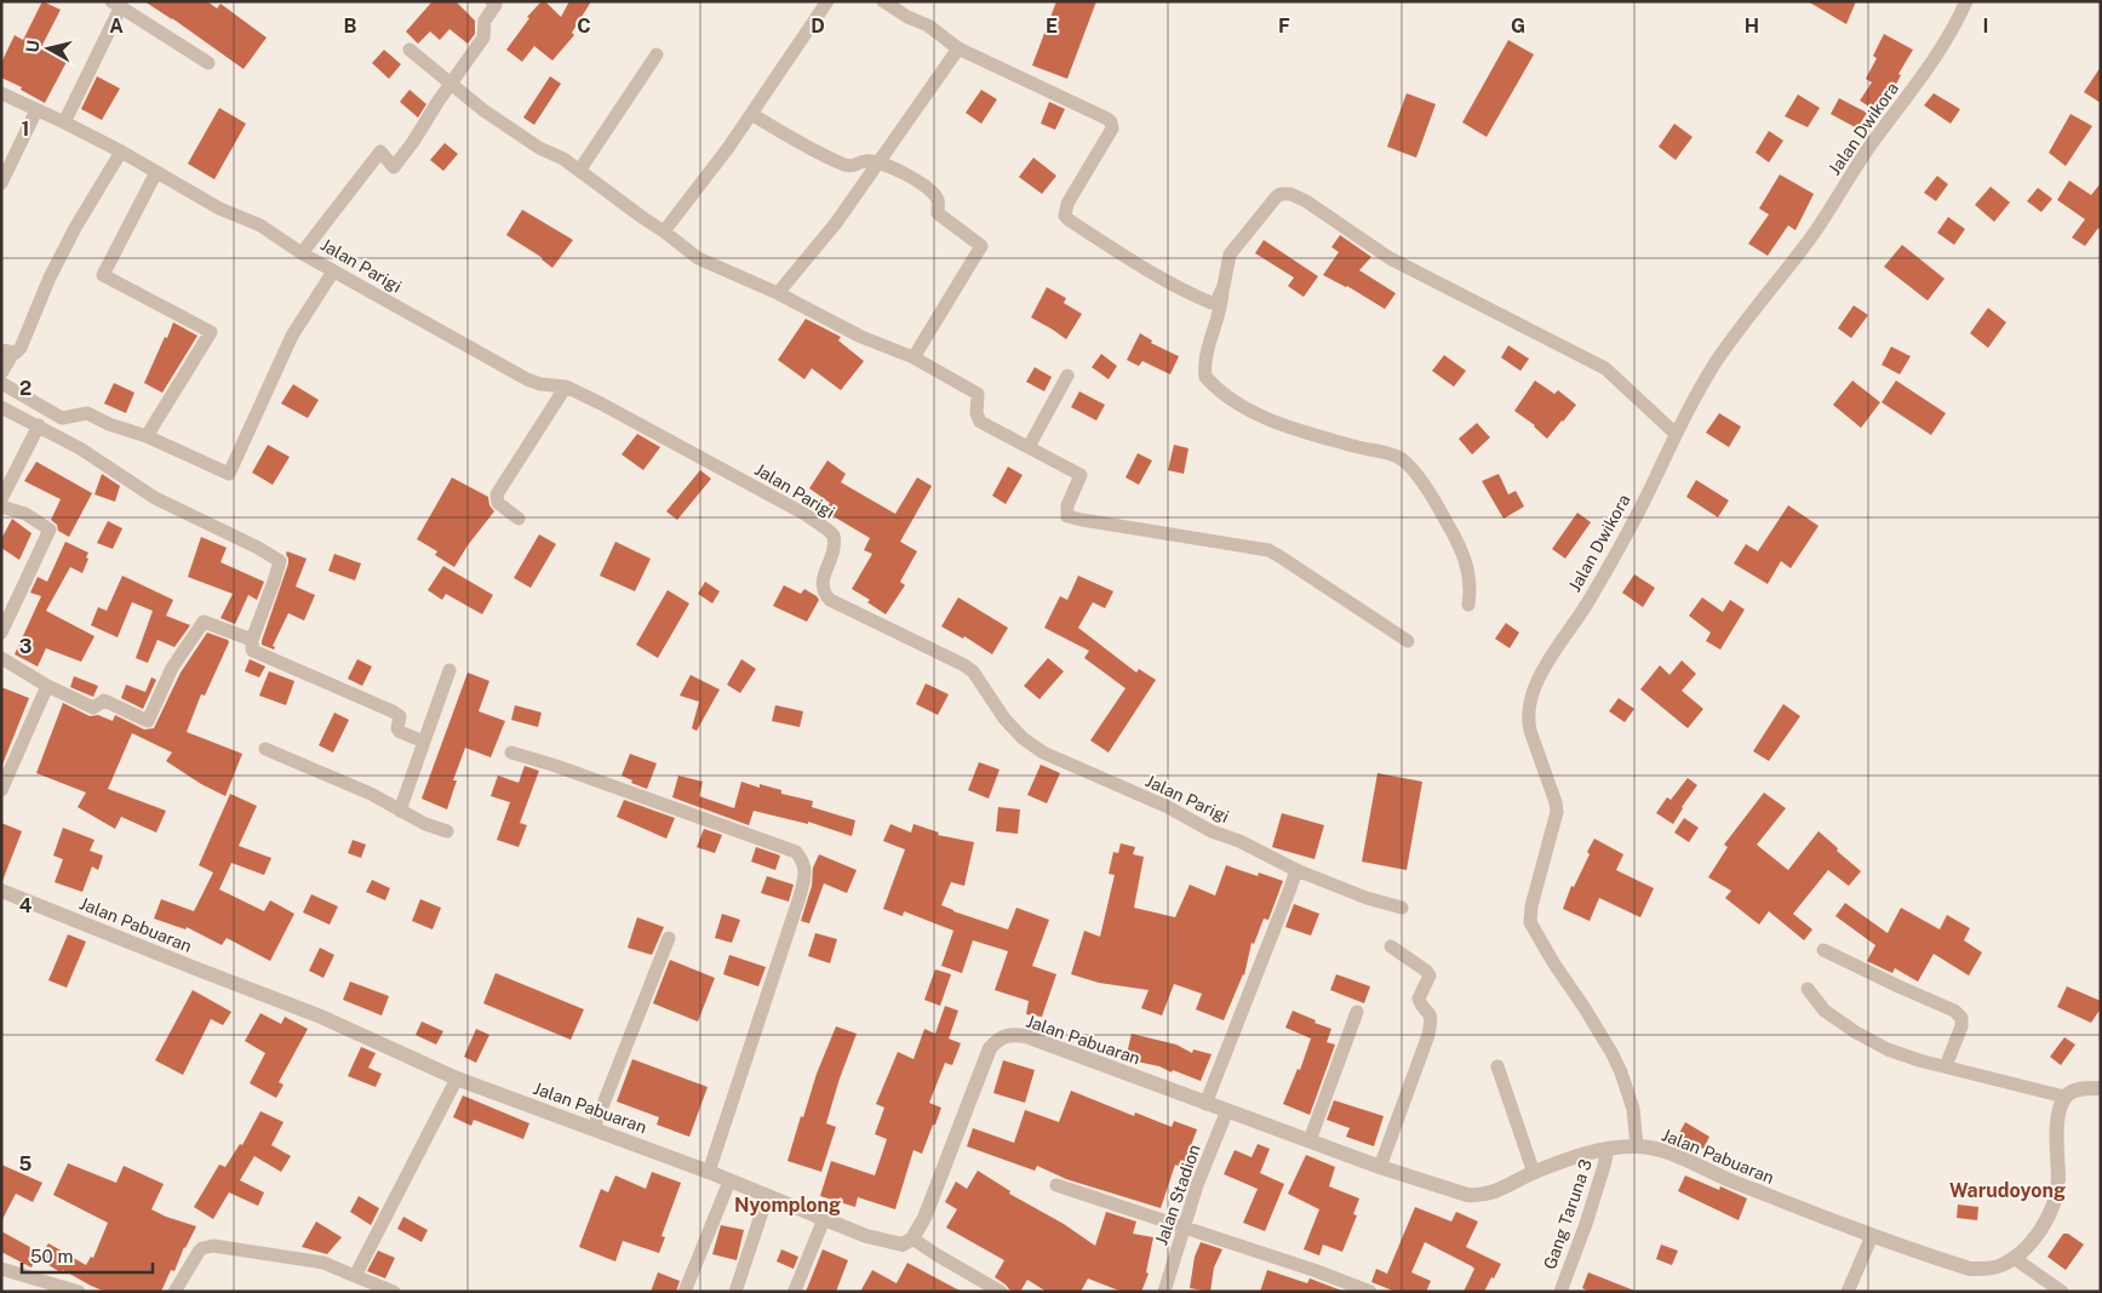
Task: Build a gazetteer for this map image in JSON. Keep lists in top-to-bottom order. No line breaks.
{"streets":{"street":["Jalan Dwikora","Jalan Parigi","Jalan Pabuaran","Jalan Stadion","Gang Taruna 3"]},"crossings":[["Jalan Dwikora","Jalan Pabuaran"],["Jalan Pabuaran","Jalan Stadion"],["Jalan Pabuaran","Gang Taruna 3"]],"districts":["Warudoyong","Nyomplong"],"scale_bar":"50 m","north":"left","grid":{"columns":["A","B","C","D","E","F","G","H","I"],"rows":["1","2","3","4","5"]}}
